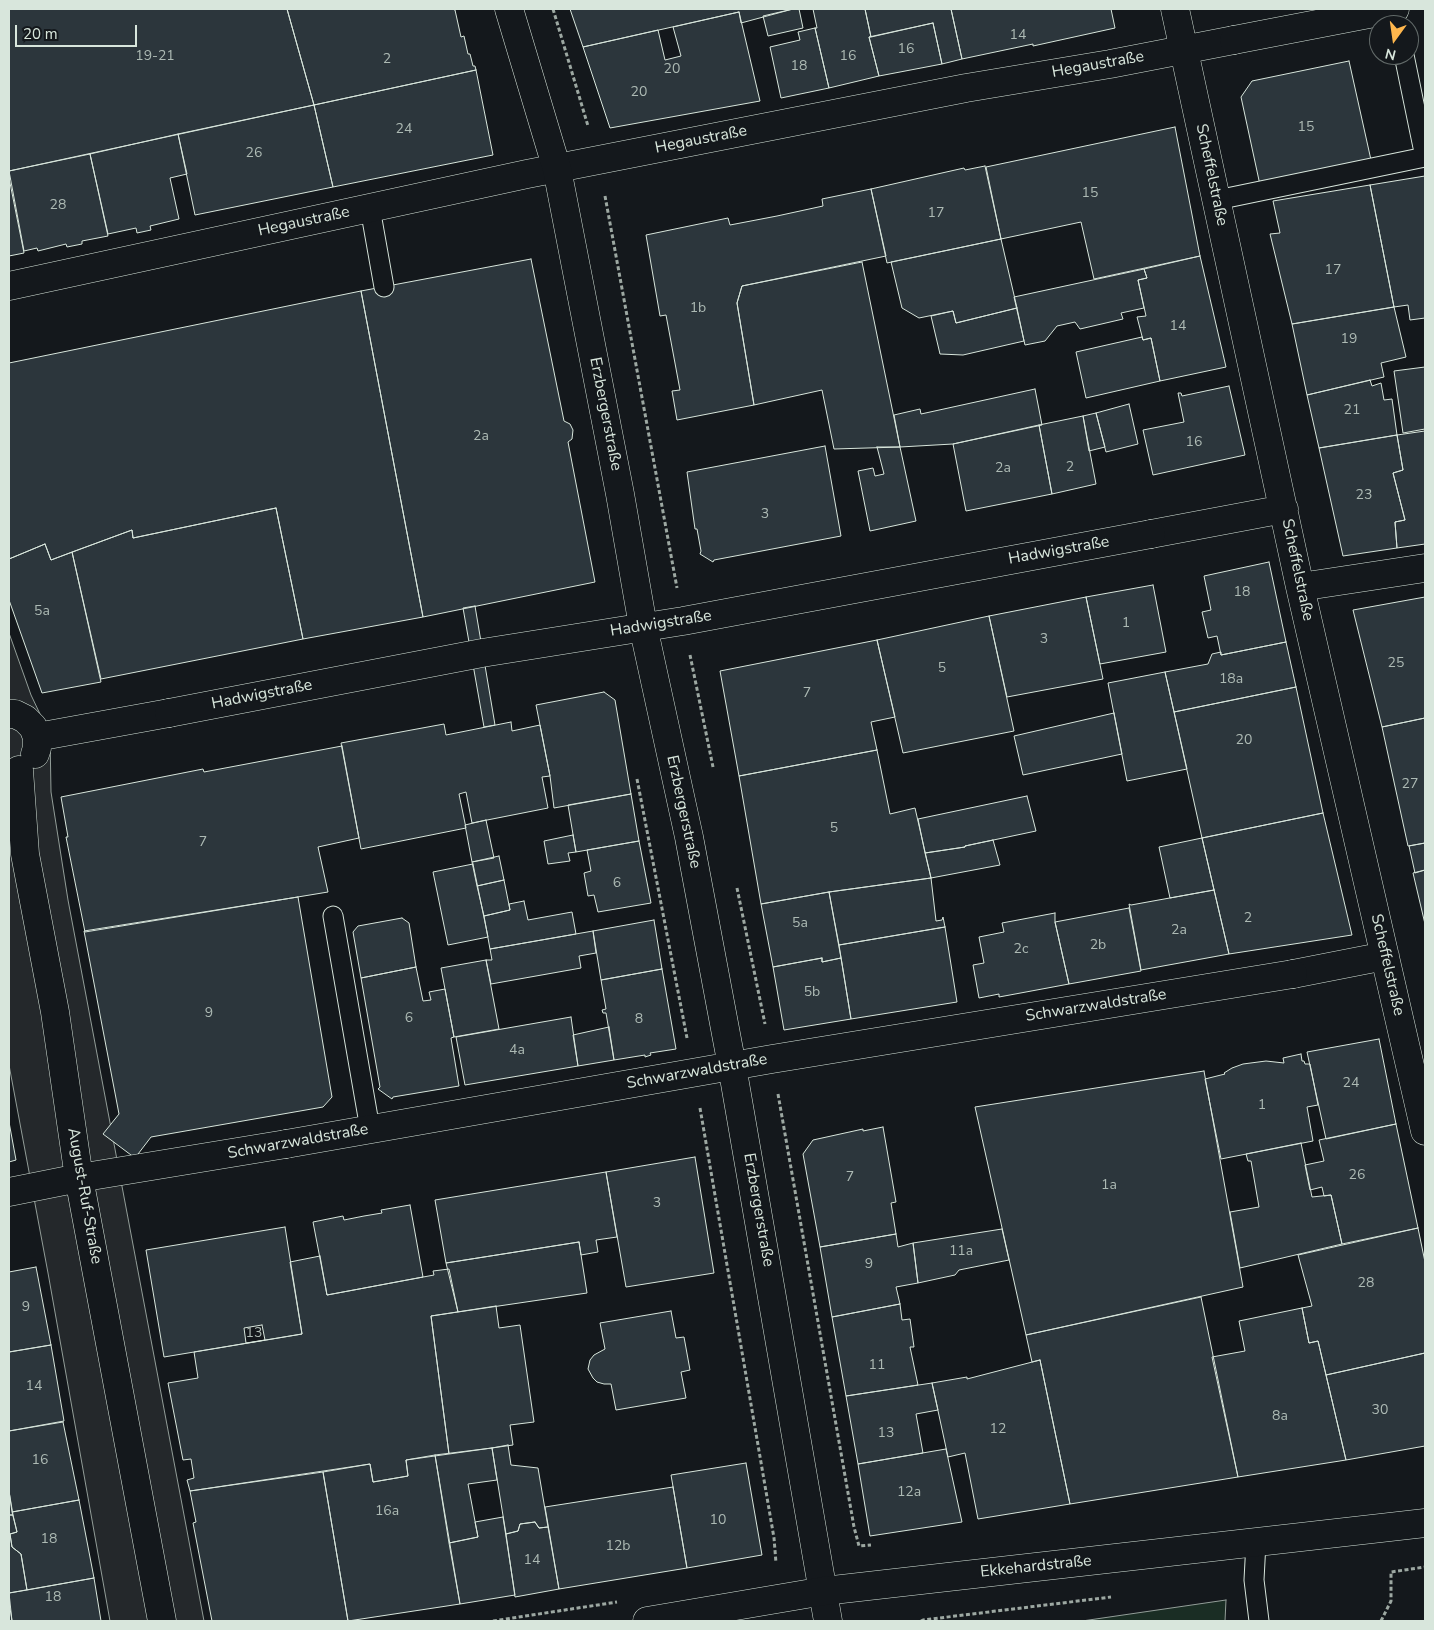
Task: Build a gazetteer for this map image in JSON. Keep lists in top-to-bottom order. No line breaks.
{"streets":{"street":["Hegaustraße","Scheffelstraße","Erzbergerstraße","Hadwigstraße","Schwarzwaldstraße","August-Ruf-Straße","Ekkehardstraße"]},"crossings":[["Hegaustraße","Scheffelstraße"],["Hegaustraße","Erzbergerstraße"],["Scheffelstraße","Hadwigstraße"],["Scheffelstraße","Schwarzwaldstraße"],["Erzbergerstraße","Hadwigstraße"],["Erzbergerstraße","Schwarzwaldstraße"],["Erzbergerstraße","Ekkehardstraße"],["Hadwigstraße","August-Ruf-Straße"],["Schwarzwaldstraße","August-Ruf-Straße"]],"house_numbers":["14","16","19-21","16","2","18","20","20","15","24","26","15","28","17","17","1b","14","19","21","2a","16","2","2a","23","3","18","5a","1","3","25","5","18a","7","20","27","5","7","6","2","5a","2a","2b","2c","5b","9","6","8","4a","24","1","26","7","1a","3","11a","9","28","9","13","11","14","30","8a","12","13","16","12a","16a","10","18","12b","14","18"],"scale_bar":"20 m","north":"bottom"}
